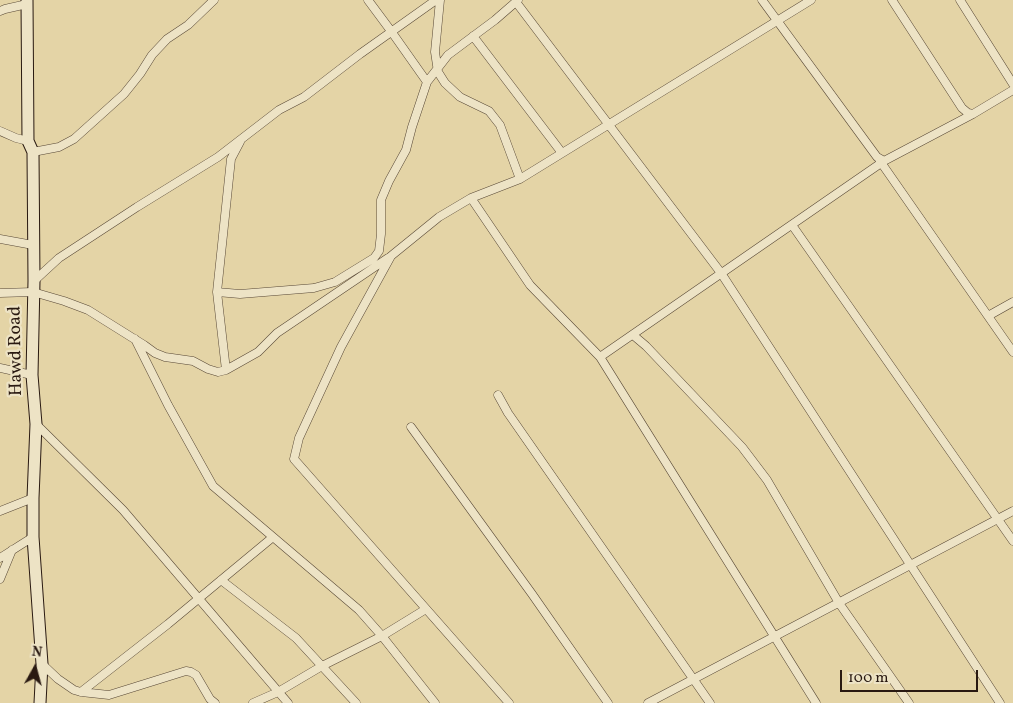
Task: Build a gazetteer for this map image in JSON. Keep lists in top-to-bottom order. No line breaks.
{"streets":{"main road":["Hawd Road"]},"scale_bar":"100 m","north":"top"}
